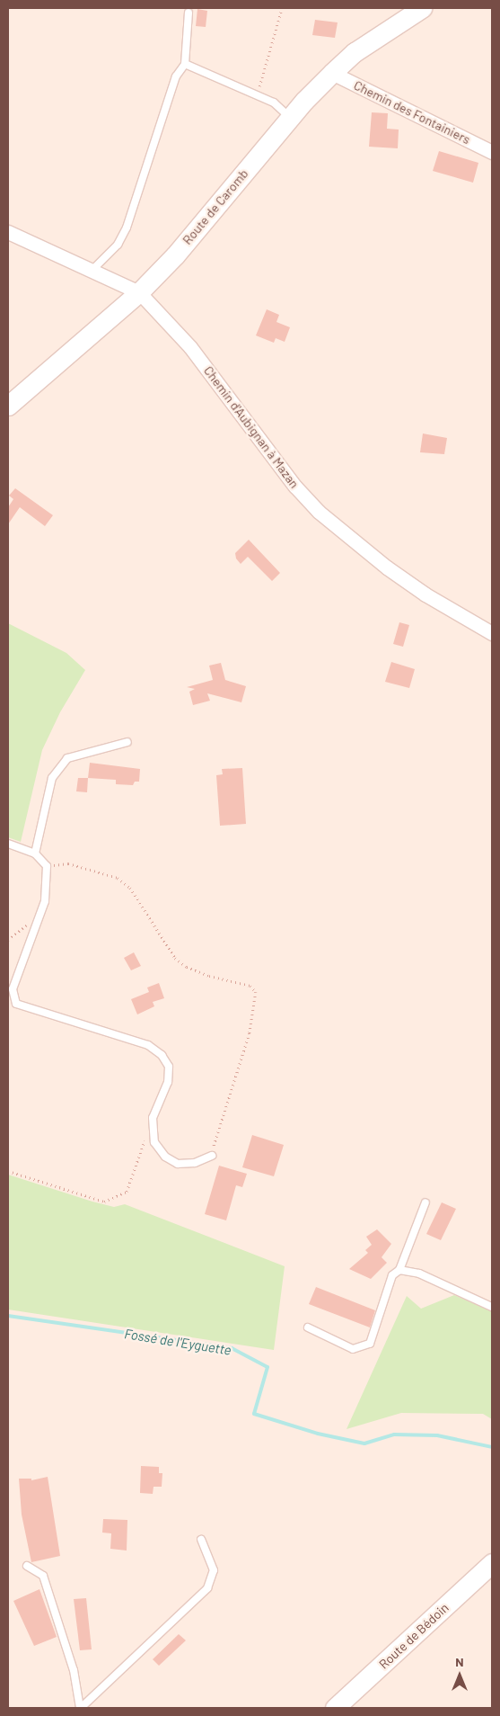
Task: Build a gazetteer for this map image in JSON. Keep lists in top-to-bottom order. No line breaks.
{"streets":{"main road":["Route de Caromb","Route de Bédoin"],"street":["Chemin des Fontainiers","Chemin d'Aubignan à Mazan"]},"crossings":[["Chemin des Fontainiers","Route de Caromb"],["Route de Caromb","Chemin d'Aubignan à Mazan"]],"water":["Fossé de l'Eyguette"],"north":"top"}
